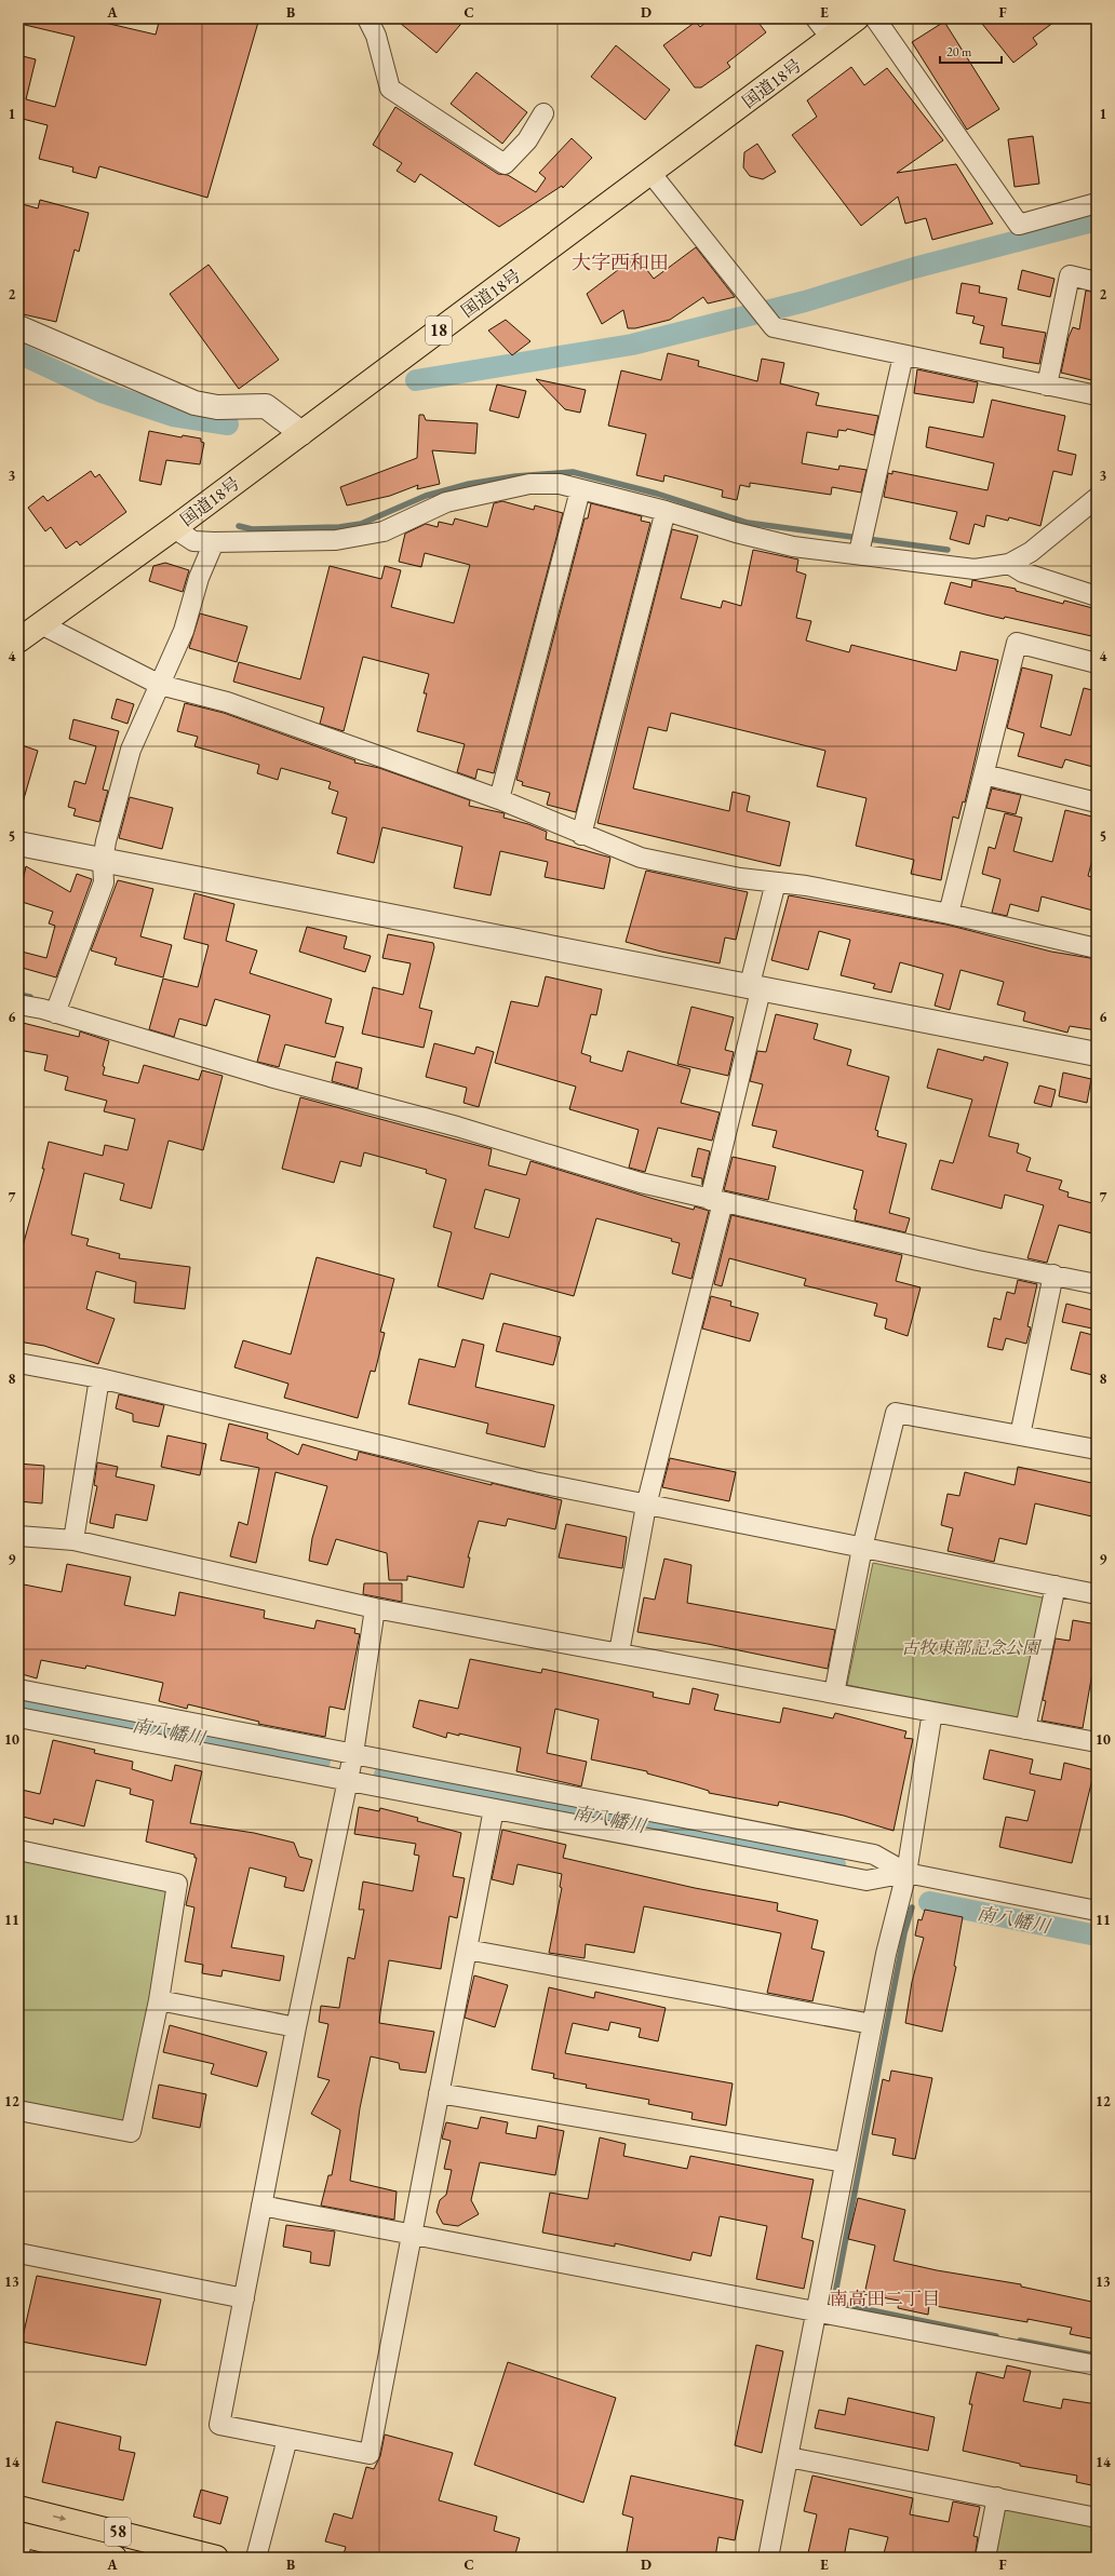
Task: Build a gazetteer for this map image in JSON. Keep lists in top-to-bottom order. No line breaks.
{"streets":{"main road":["国道18号","18","58"]},"districts":["大字西和田","南高田二丁目"],"water":["南八幡川"],"parks":["古牧東部記念公園"],"scale_bar":"20 m","grid":{"columns":["A","B","C","D","E","F"],"rows":["1","2","3","4","5","6","7","8","9","10","11","12","13","14"]}}
